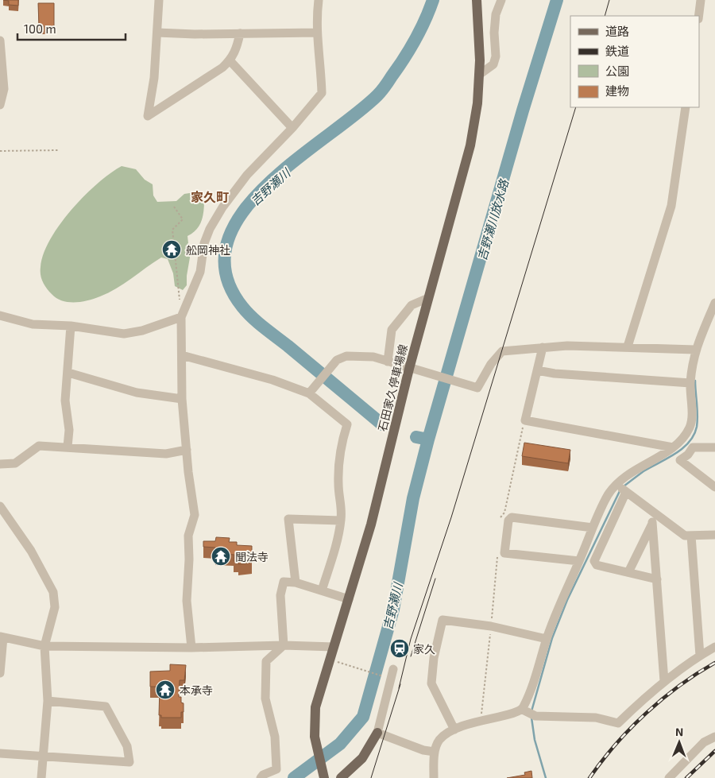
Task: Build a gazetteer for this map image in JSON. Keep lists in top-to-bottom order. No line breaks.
{"streets":{"main road":["石田家久停車場線"]},"districts":["家久町"],"water":["吉野瀬川","吉野瀬川放水路"],"places":{"temple":["舩岡神社","聞法寺","本承寺"],"station":["家久"]},"legend":["道路","鉄道","公園","建物"],"scale_bar":"100 m","north":"top"}
